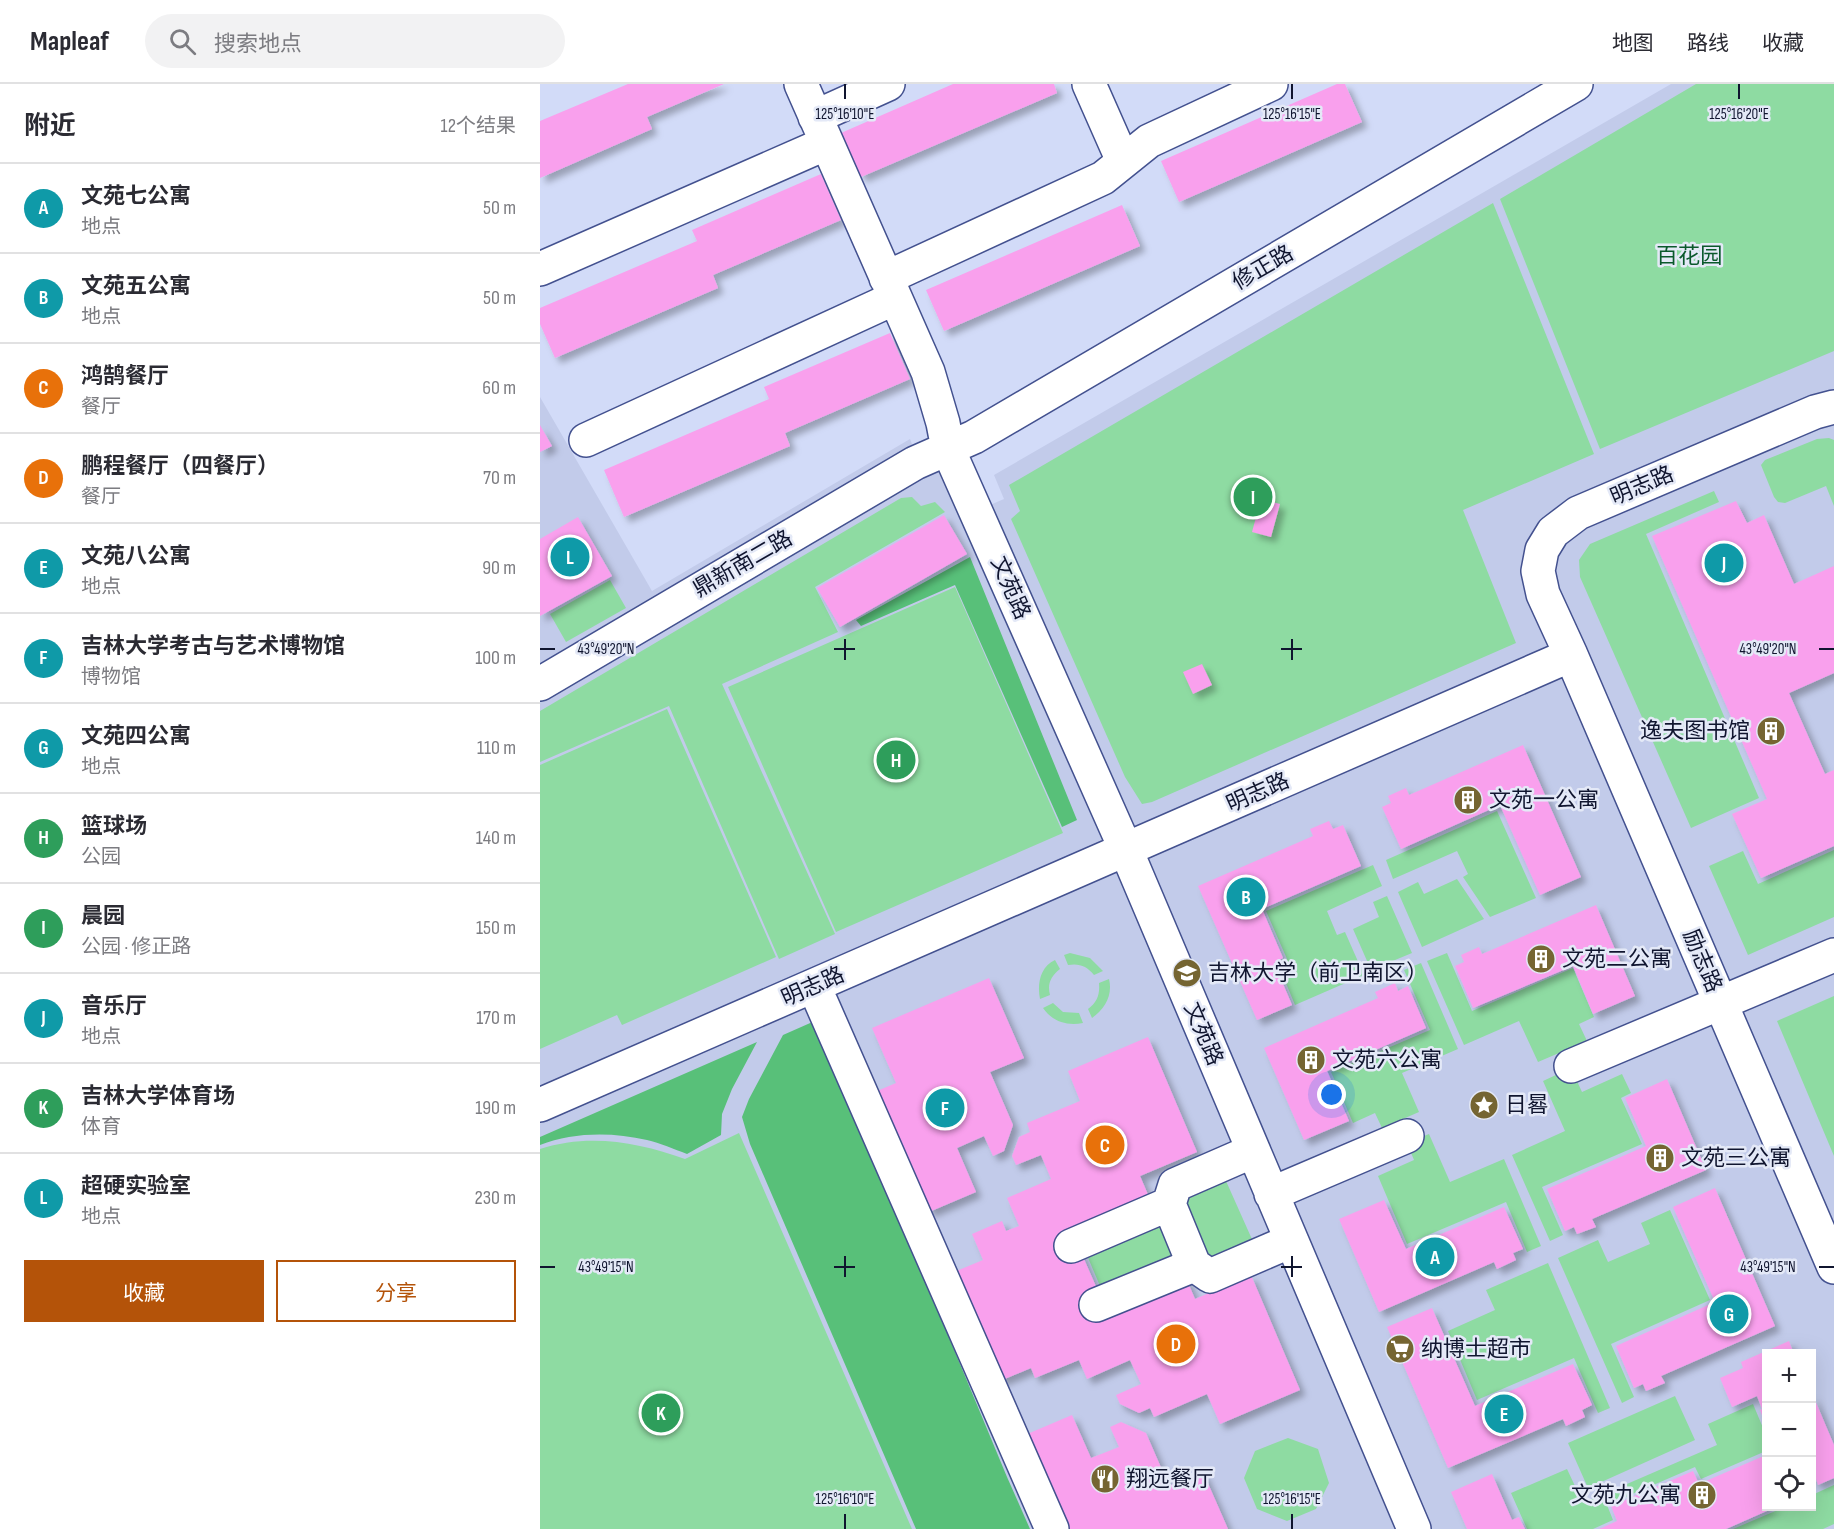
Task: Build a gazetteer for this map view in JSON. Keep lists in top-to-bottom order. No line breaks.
{"streets":{"street":["修正路","明志路","鼎新南二路","文苑路","励志路"]},"crossings":[["修正路","鼎新南二路"],["修正路","文苑路"],["明志路","文苑路"],["明志路","励志路"],["鼎新南二路","文苑路"]],"parks":["百花园"],"places":{"building":["逸夫图书馆","文苑一公寓","文苑二公寓","文苑六公寓","文苑三公寓","文苑九公寓"],"school or university":["吉林大学（前卫南区）"],"place":["日晷"],"supermarket":["纳博士超市"],"restaurant":["翔远餐厅"]},"page":{"header":"Mapleaf","search":"搜索地点","nav":["地图","路线","收藏"],"heading":["附近","12个结果"],"list":[{"mark":"A","name":"文苑七公寓","note":"地点","value":"50 m"},{"mark":"B","name":"文苑五公寓","note":"地点","value":"50 m"},{"mark":"C","name":"鸿鹄餐厅","note":"餐厅","value":"60 m"},{"mark":"D","name":"鹏程餐厅（四餐厅）","note":"餐厅","value":"70 m"},{"mark":"E","name":"文苑八公寓","note":"地点","value":"90 m"},{"mark":"F","name":"吉林大学考古与艺术博物馆","note":"博物馆","value":"100 m"},{"mark":"G","name":"文苑四公寓","note":"地点","value":"110 m"},{"mark":"H","name":"篮球场","note":"公园","value":"140 m"},{"mark":"I","name":"晨园","note":"公园 · 修正路","value":"150 m"},{"mark":"J","name":"音乐厅","note":"地点","value":"170 m"},{"mark":"K","name":"吉林大学体育场","note":"体育","value":"190 m"},{"mark":"L","name":"超硬实验室","note":"地点","value":"230 m"}],"pins":["I","L","J","H","B","F","C","A","G","D","K","E"],"buttons":["收藏","分享"],"map_buttons":["+","−"]},"coordinates":["125°16'10\"E","125°16'15\"E","125°16'20\"E","43°49'20\"N","43°49'15\"N"]}
